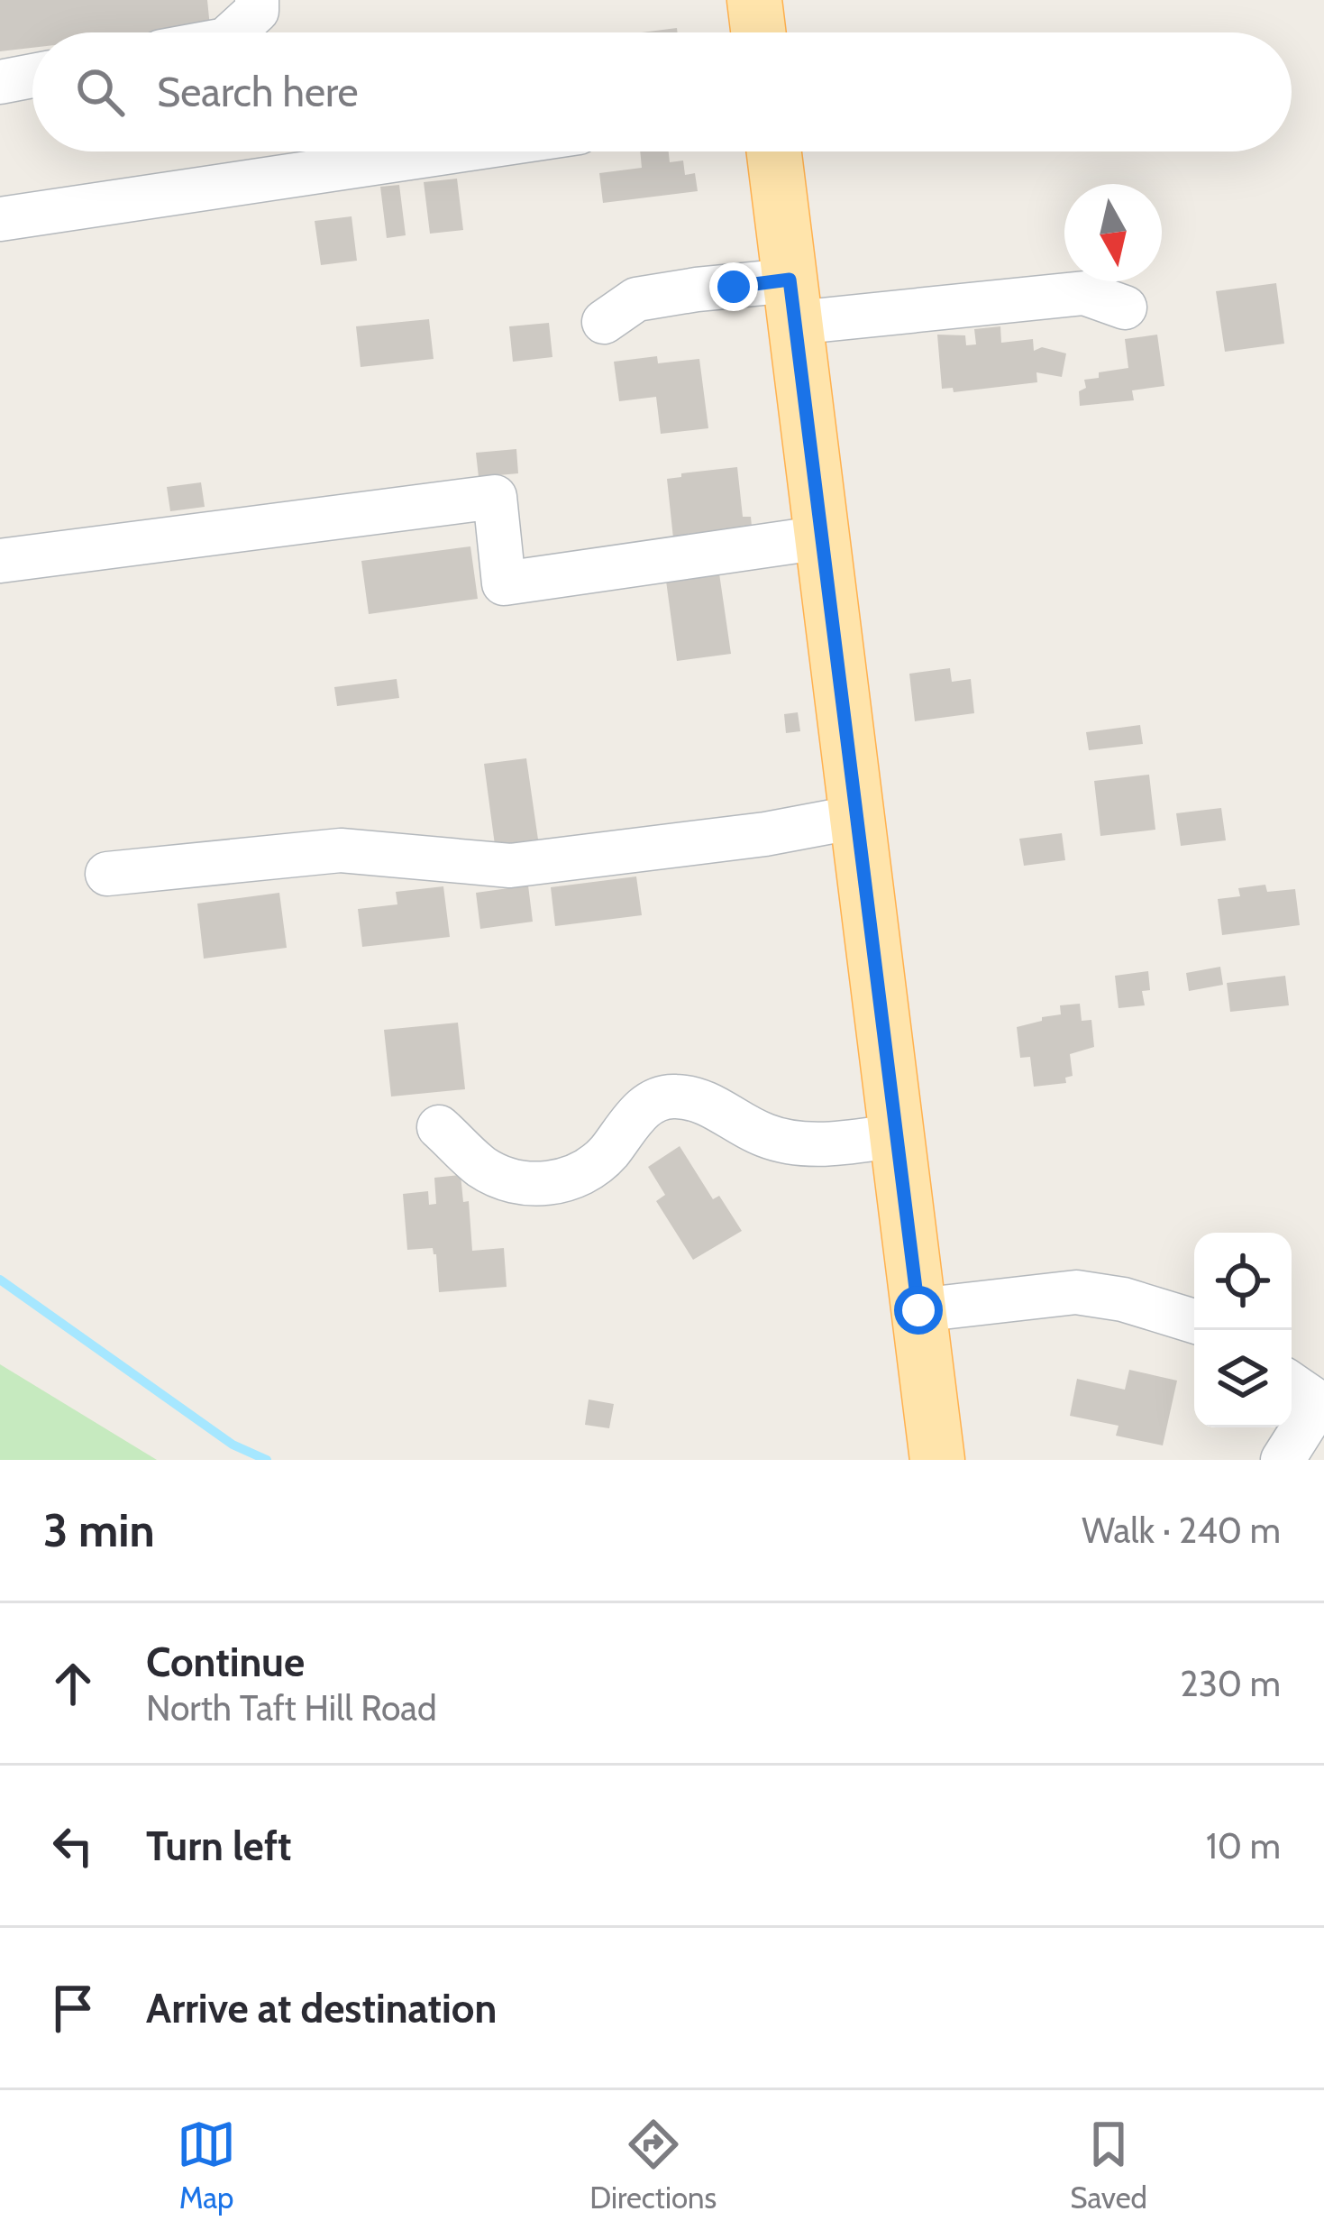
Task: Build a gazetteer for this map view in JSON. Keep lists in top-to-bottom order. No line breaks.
{"north":"bottom","page":{"search":"Search here","heading":["3 min","Walk · 240 m"],"list":[["Continue","North Taft Hill Road","230 m"],["Turn left","10 m"],"Arrive at destination"],"nav":["Map","Directions","Saved"]}}
